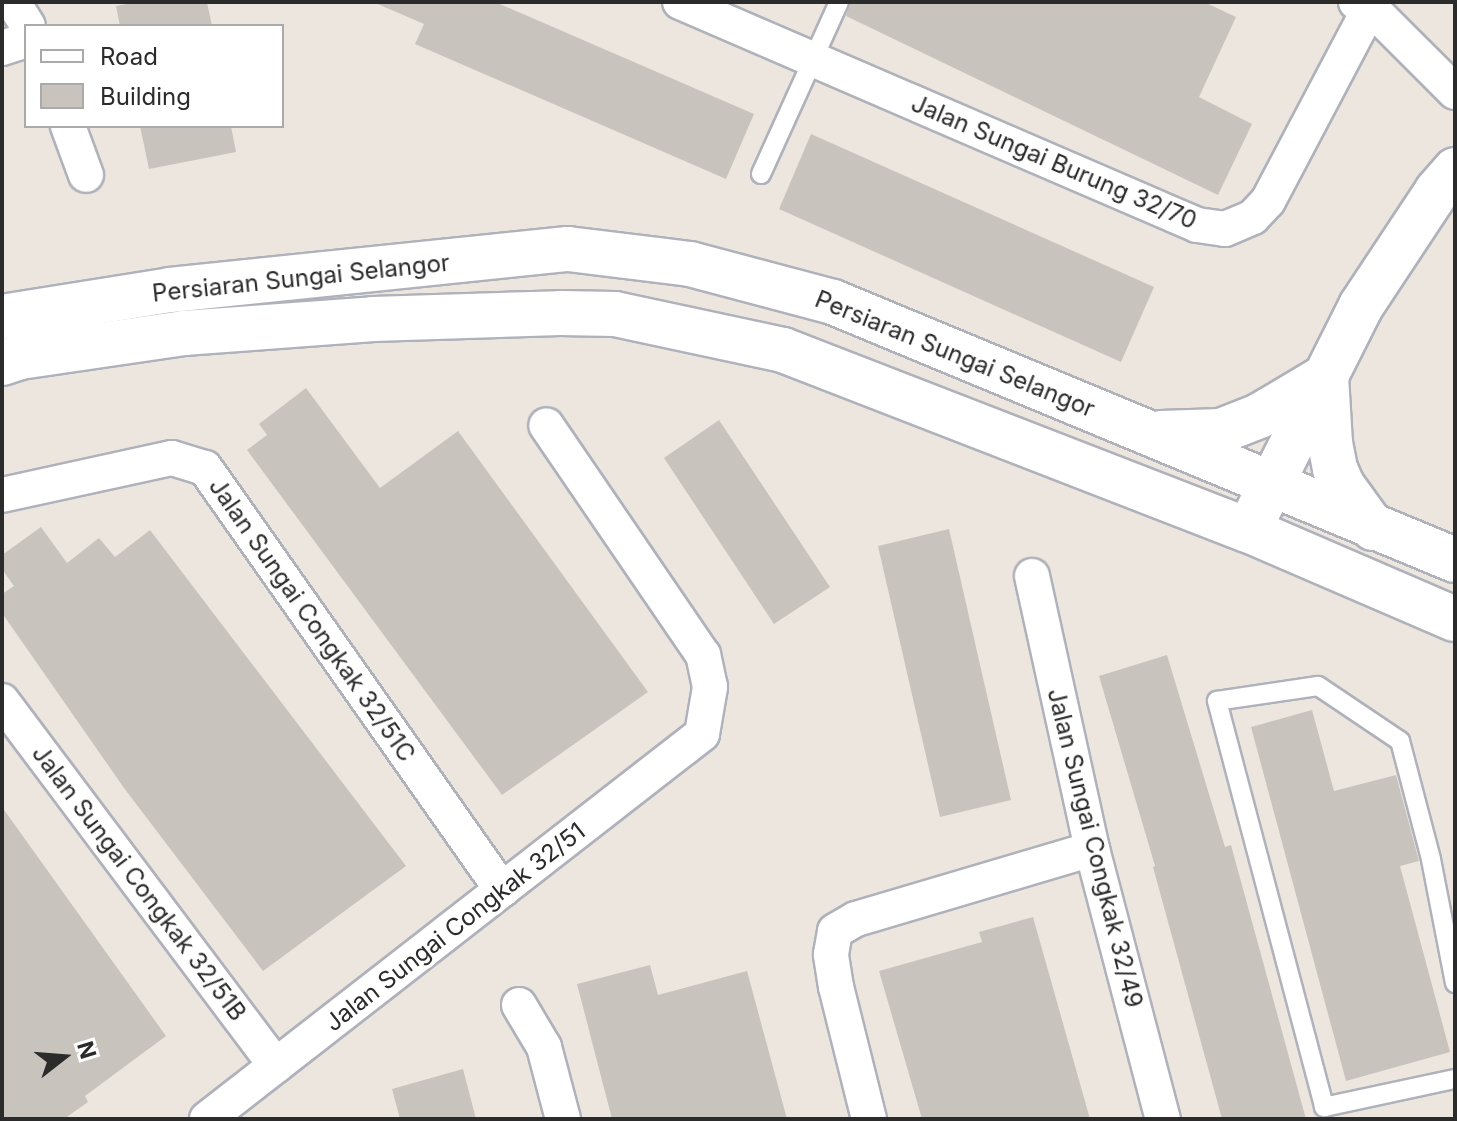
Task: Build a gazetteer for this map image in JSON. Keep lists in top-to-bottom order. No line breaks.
{"streets":{"main road":["Persiaran Sungai Selangor"],"street":["Jalan Sungai Burung 32/70","Jalan Sungai Congkak 32/51C","Jalan Sungai Congkak 32/49","Jalan Sungai Congkak 32/51B","Jalan Sungai Congkak 32/51"]},"crossings":[["Jalan Sungai Congkak 32/51C","Jalan Sungai Congkak 32/51"],["Jalan Sungai Congkak 32/51B","Jalan Sungai Congkak 32/51"]],"legend":["Road","Building"],"north":"right"}
